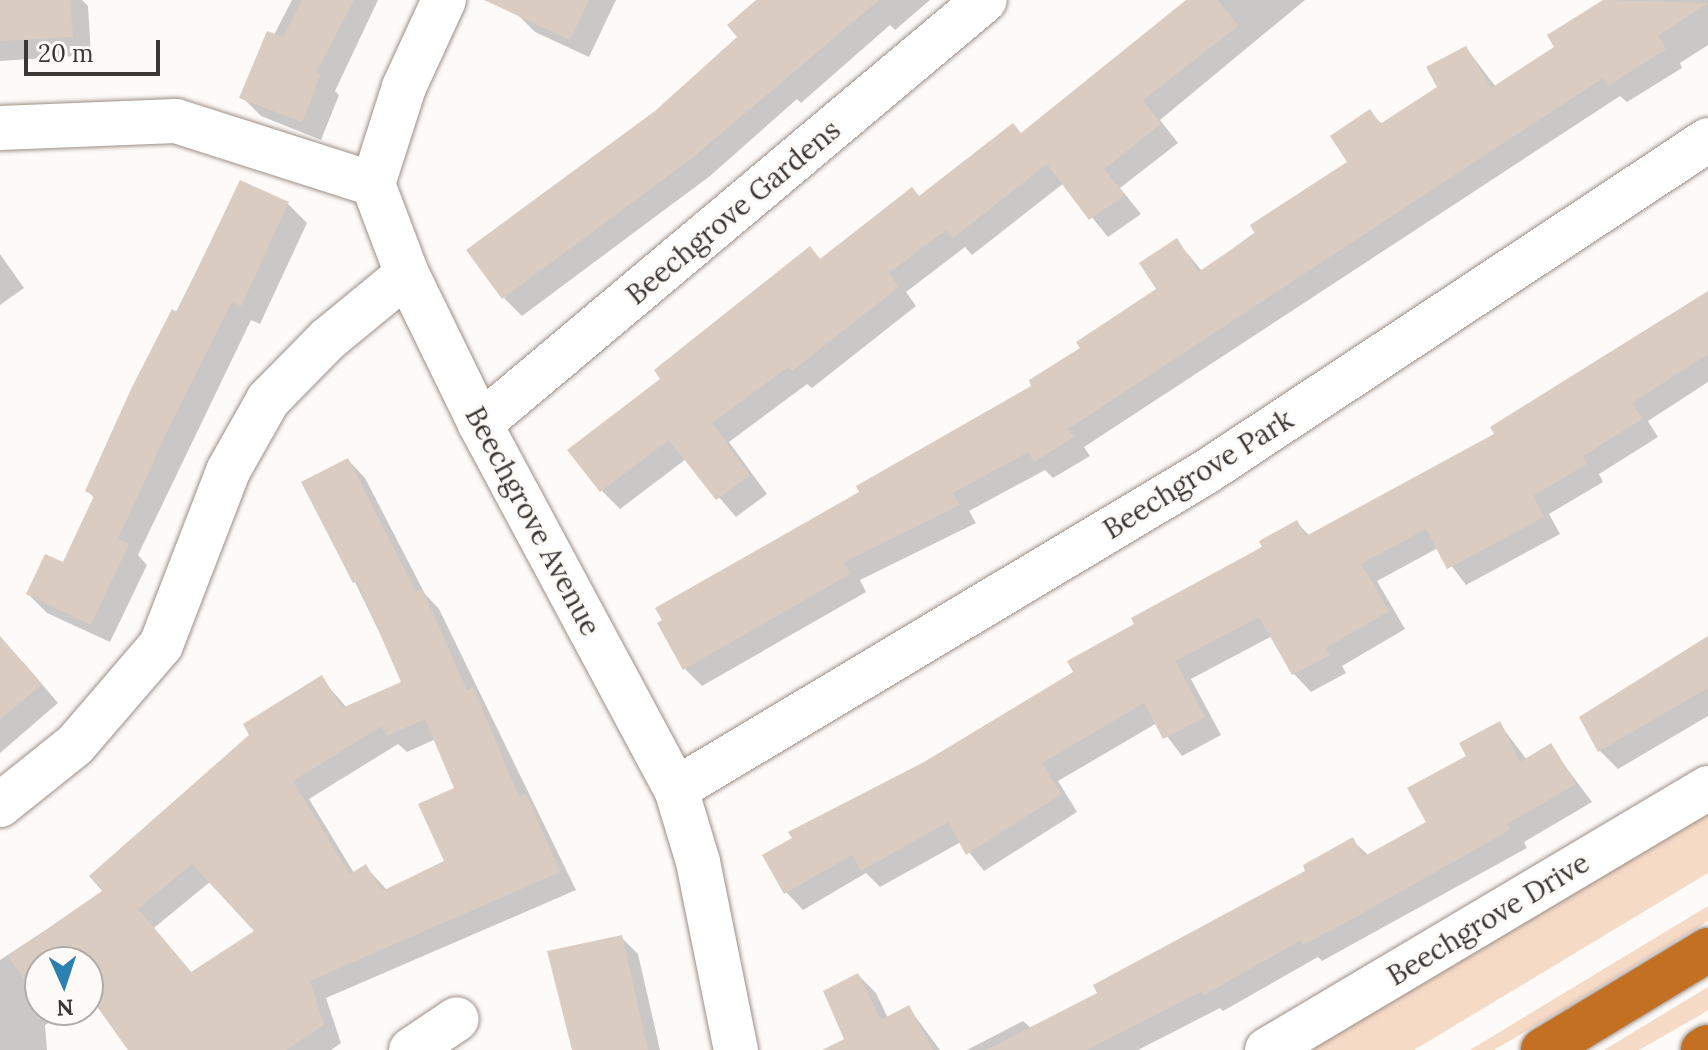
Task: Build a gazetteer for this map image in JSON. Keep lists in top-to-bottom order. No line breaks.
{"streets":{"street":["Beechgrove Gardens","Beechgrove Park","Beechgrove Avenue","Beechgrove Drive"]},"crossings":[["Beechgrove Gardens","Beechgrove Avenue"],["Beechgrove Park","Beechgrove Avenue"]],"scale_bar":"20 m","north":"bottom"}
